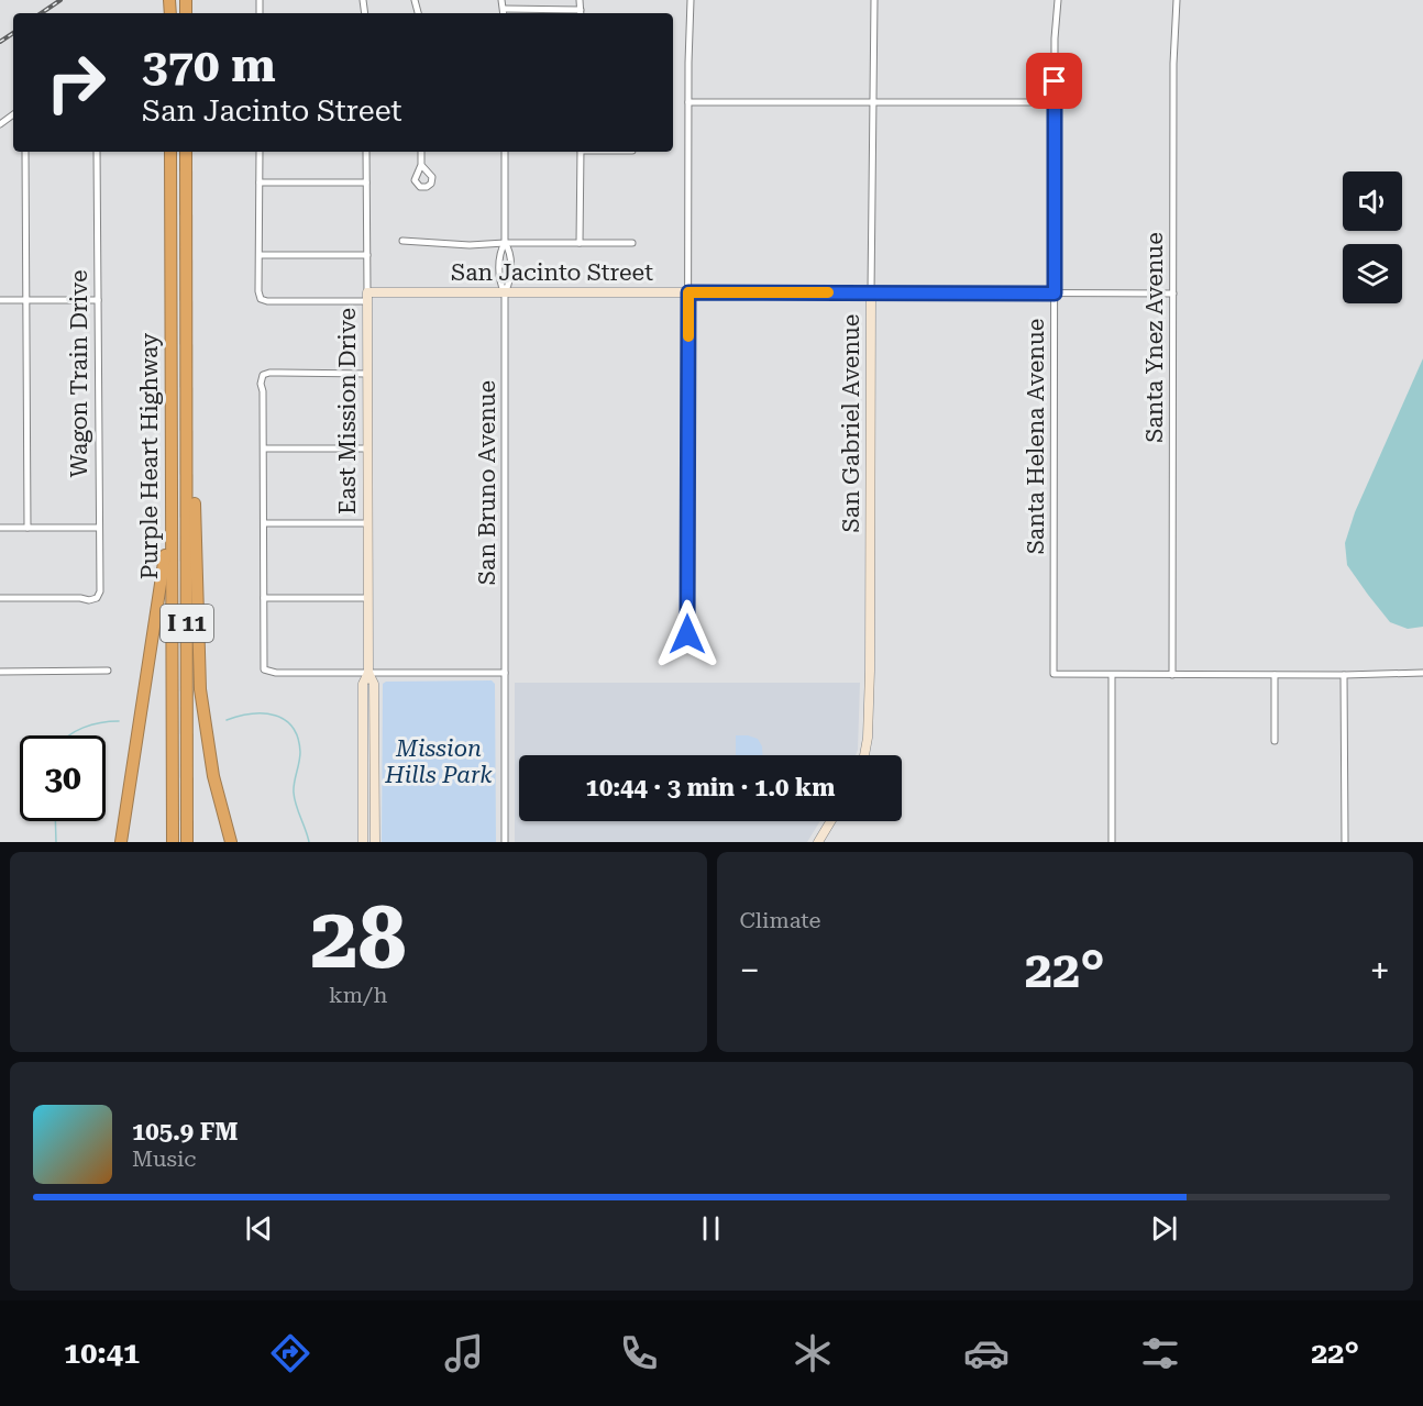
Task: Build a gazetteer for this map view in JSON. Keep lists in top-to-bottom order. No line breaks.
{"streets":{"highway":["Purple Heart Highway","I 11"],"street":["San Jacinto Street","Santa Ynez Avenue","Wagon Train Drive","East Mission Drive","San Gabriel Avenue","Santa Helena Avenue","San Bruno Avenue"]},"crossings":[["San Jacinto Street","Santa Ynez Avenue"],["San Jacinto Street","East Mission Drive"],["San Jacinto Street","San Gabriel Avenue"],["San Jacinto Street","Santa Helena Avenue"],["San Jacinto Street","San Bruno Avenue"]],"parks":["Mission Hills Park"],"page":{"turn":["370 m","San Jacinto Street"],"limit":"30","trip":"10:44 · 3 min · 1.0 km","tile":[["28","km/h"],"Climate"],"heat":["−","22°","+"],"song":["105.9 FM","Music"],"tabs":["10:41","22°"]}}
